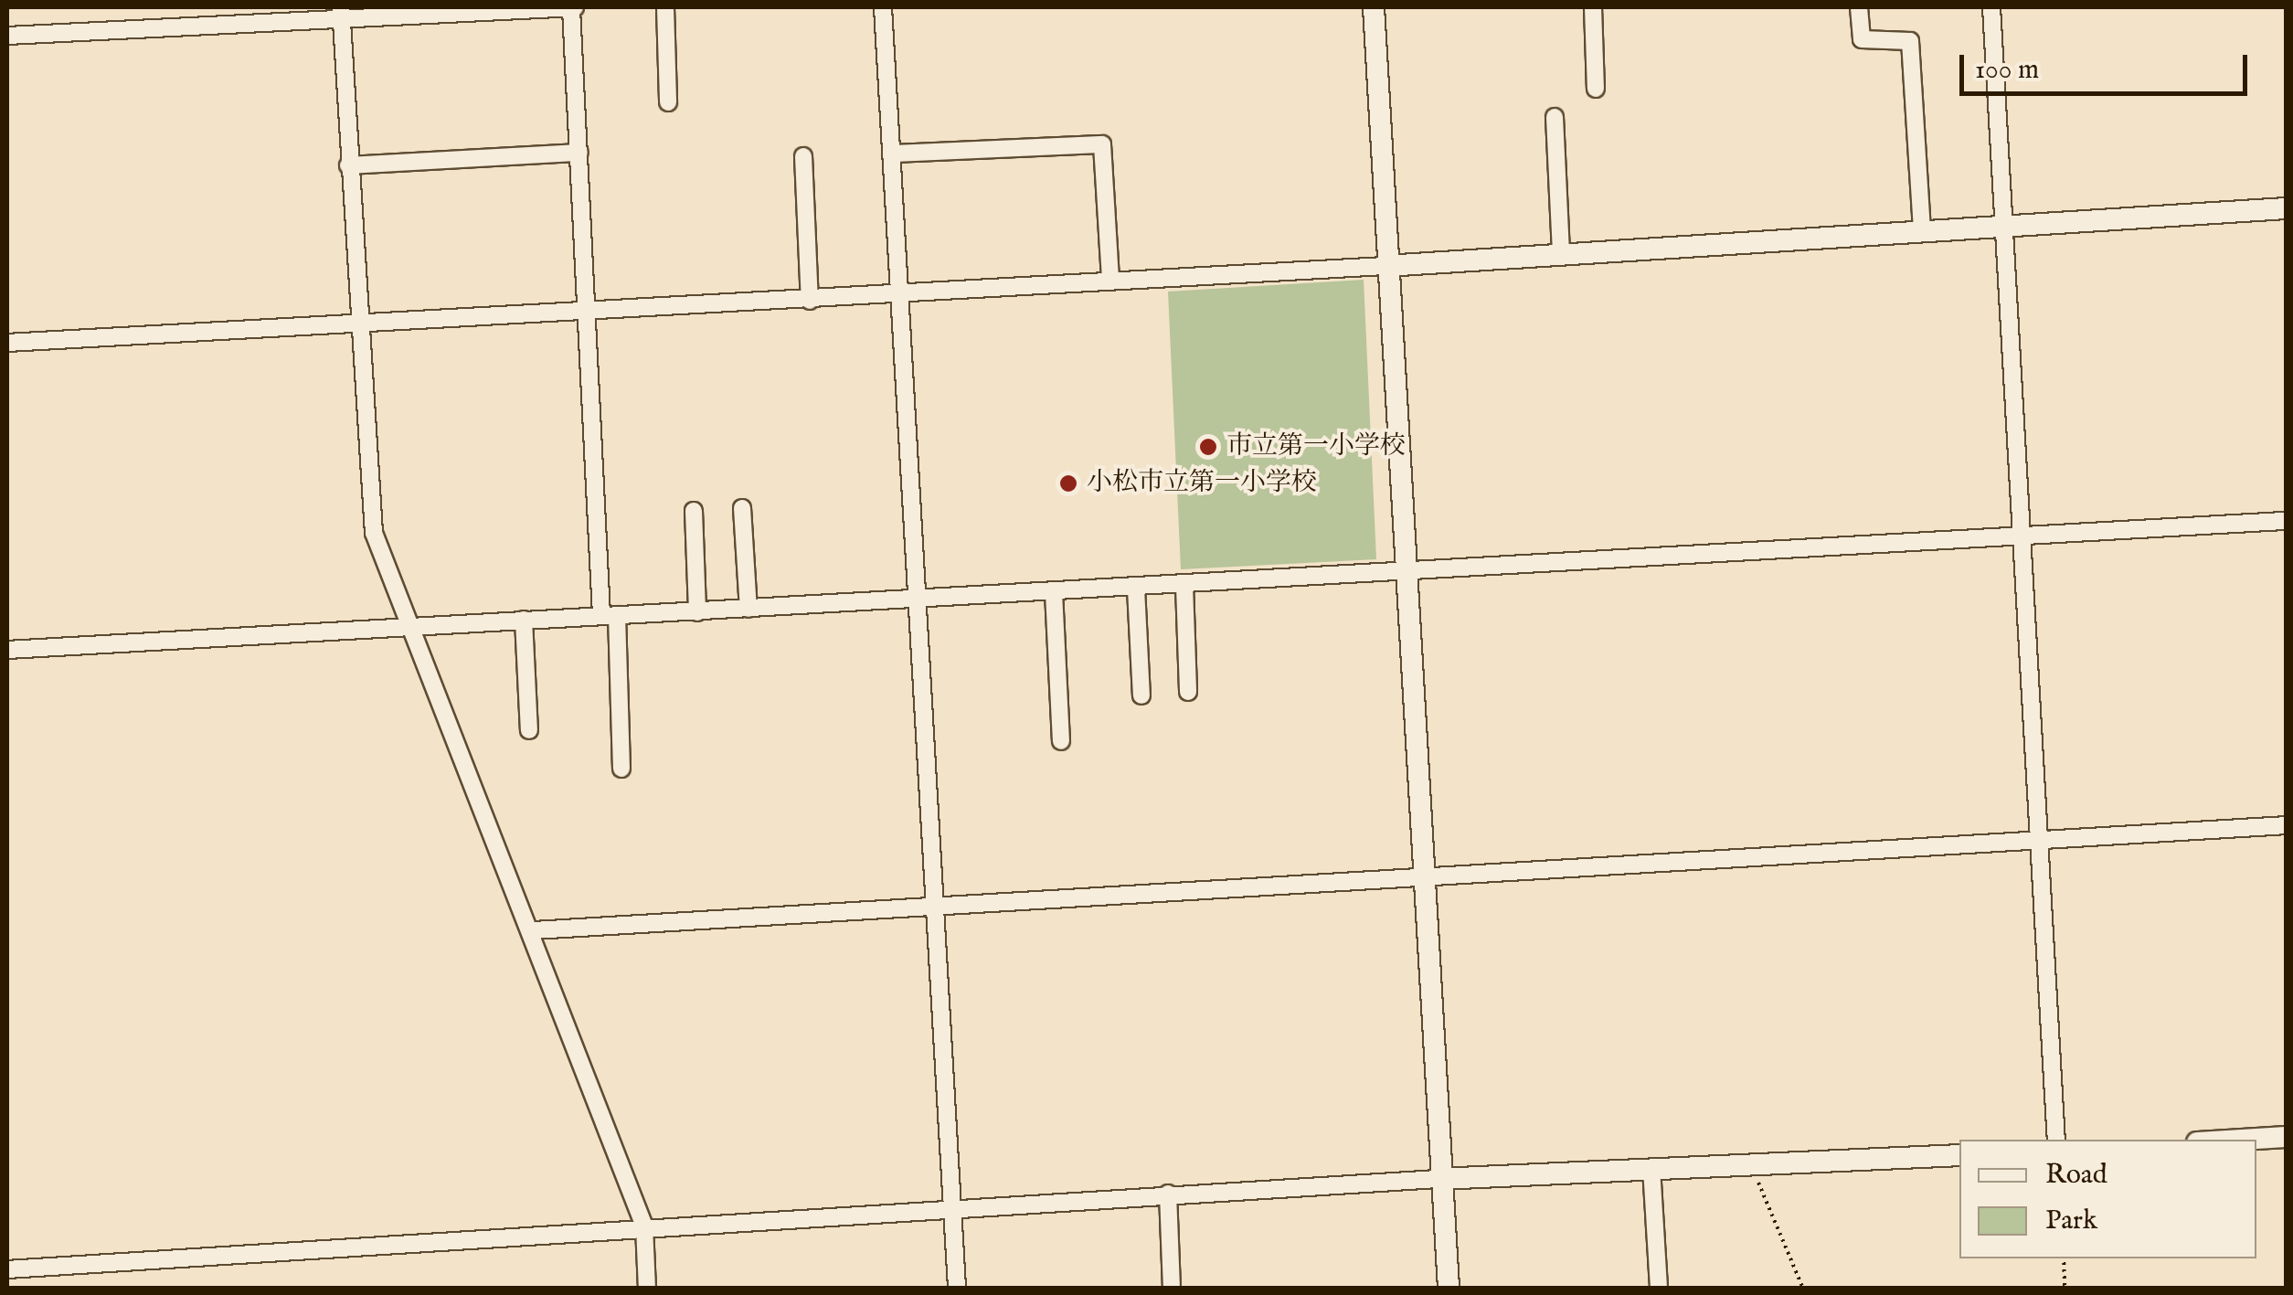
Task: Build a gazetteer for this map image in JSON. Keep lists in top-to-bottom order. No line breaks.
{"places":["市立第一小学校","小松市立第一小学校"],"legend":["Road","Park"],"scale_bar":"100 m"}
